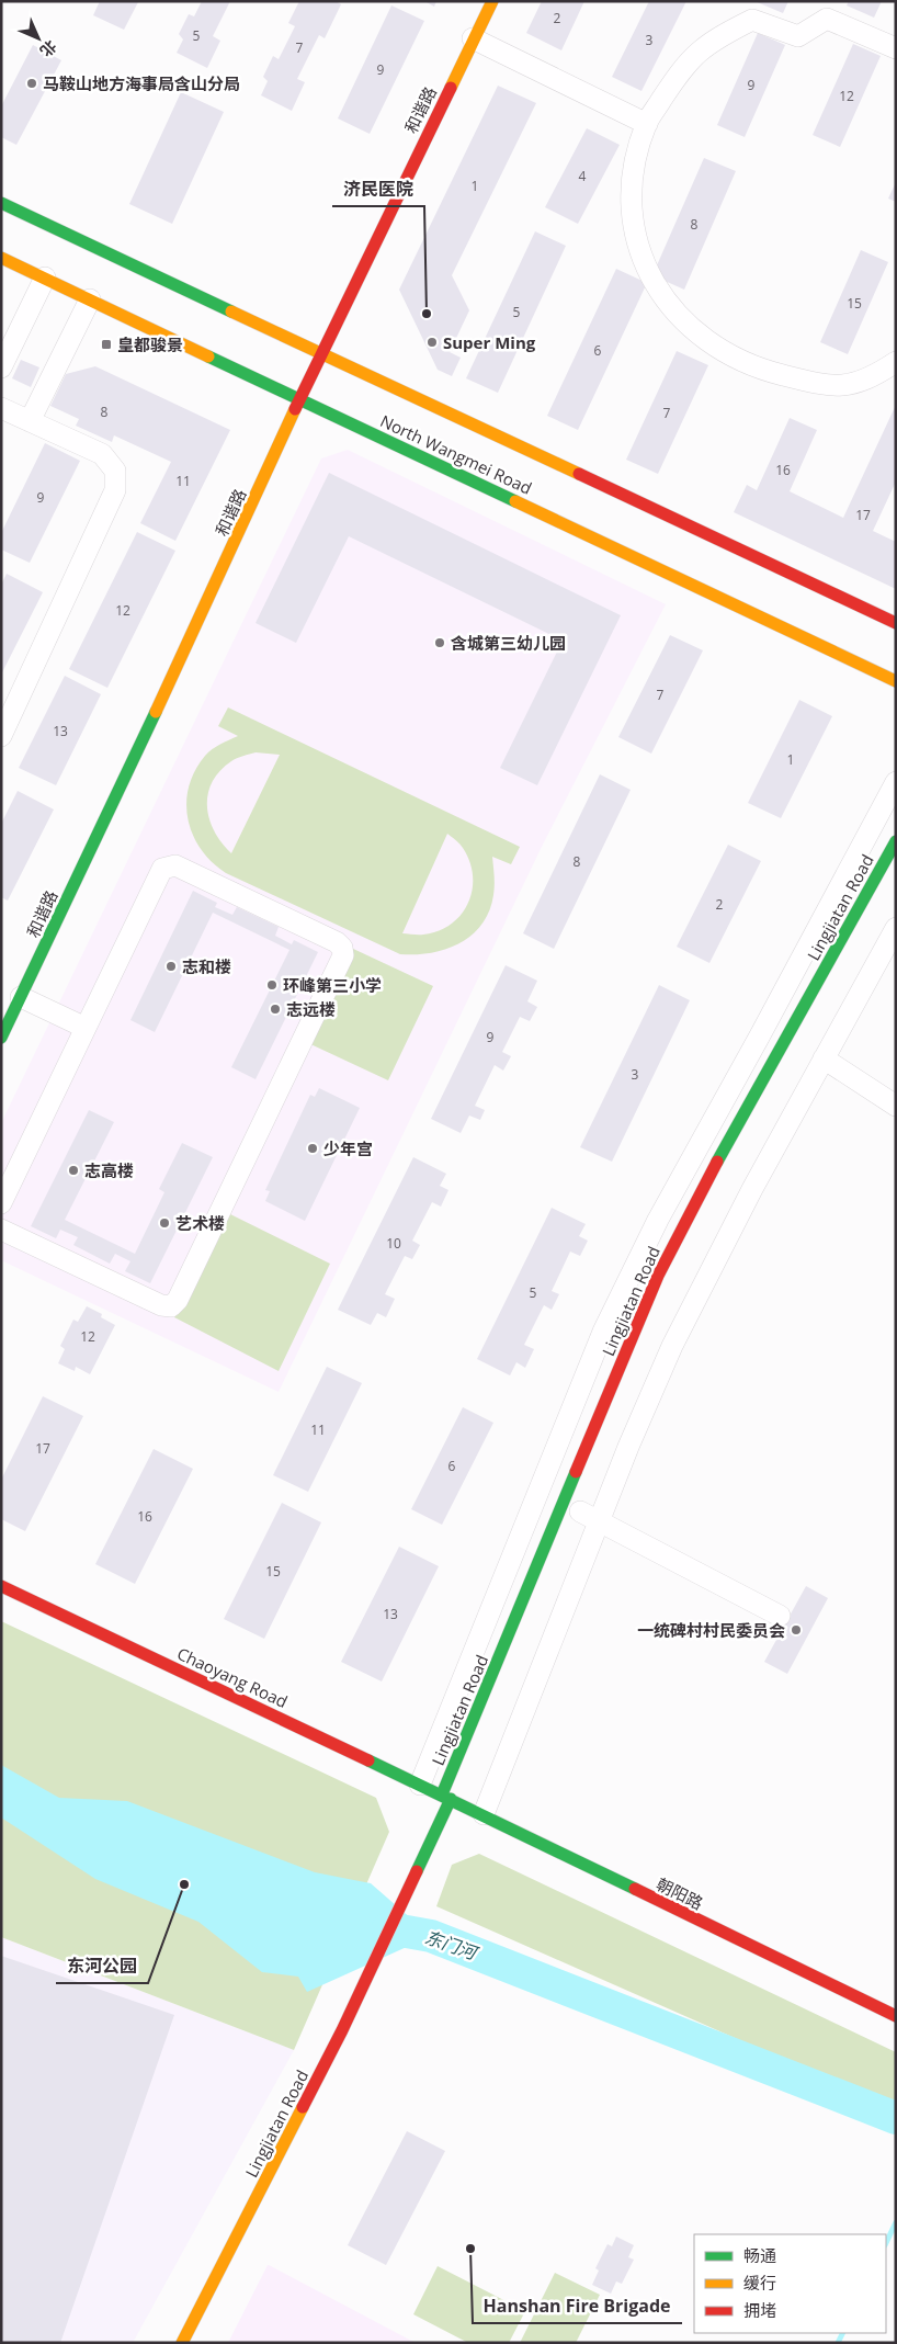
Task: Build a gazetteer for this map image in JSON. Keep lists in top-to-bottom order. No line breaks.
{"streets":{"main road":["和谐路","North Wangmei Road","Lingjiatan Road","Chaoyang Road","朝阳路"]},"crossings":[["和谐路","North Wangmei Road"],["Lingjiatan Road","Chaoyang Road"],["Lingjiatan Road","朝阳路"],["Chaoyang Road","朝阳路"]],"water":["东门河"],"places":{"other":["马鞍山地方海事局含山分局","济民医院","Super Ming","含城第三幼儿园","志和楼","环峰第三小学","志远楼","少年宫","志高楼","艺术楼","一统碑村村民委员会","东河公园","Hanshan Fire Brigade"],"transit":["皇都骏景"]},"house_numbers":["2","5","3","7","9","9","12","4","1","8","15","5","6","8","7","16","11","9","17","12","7","13","1","8","2","9","3","10","5","12","11","17","6","16","15","13"],"legend":["畅通","缓行","拥堵"],"north":"bottom right"}
